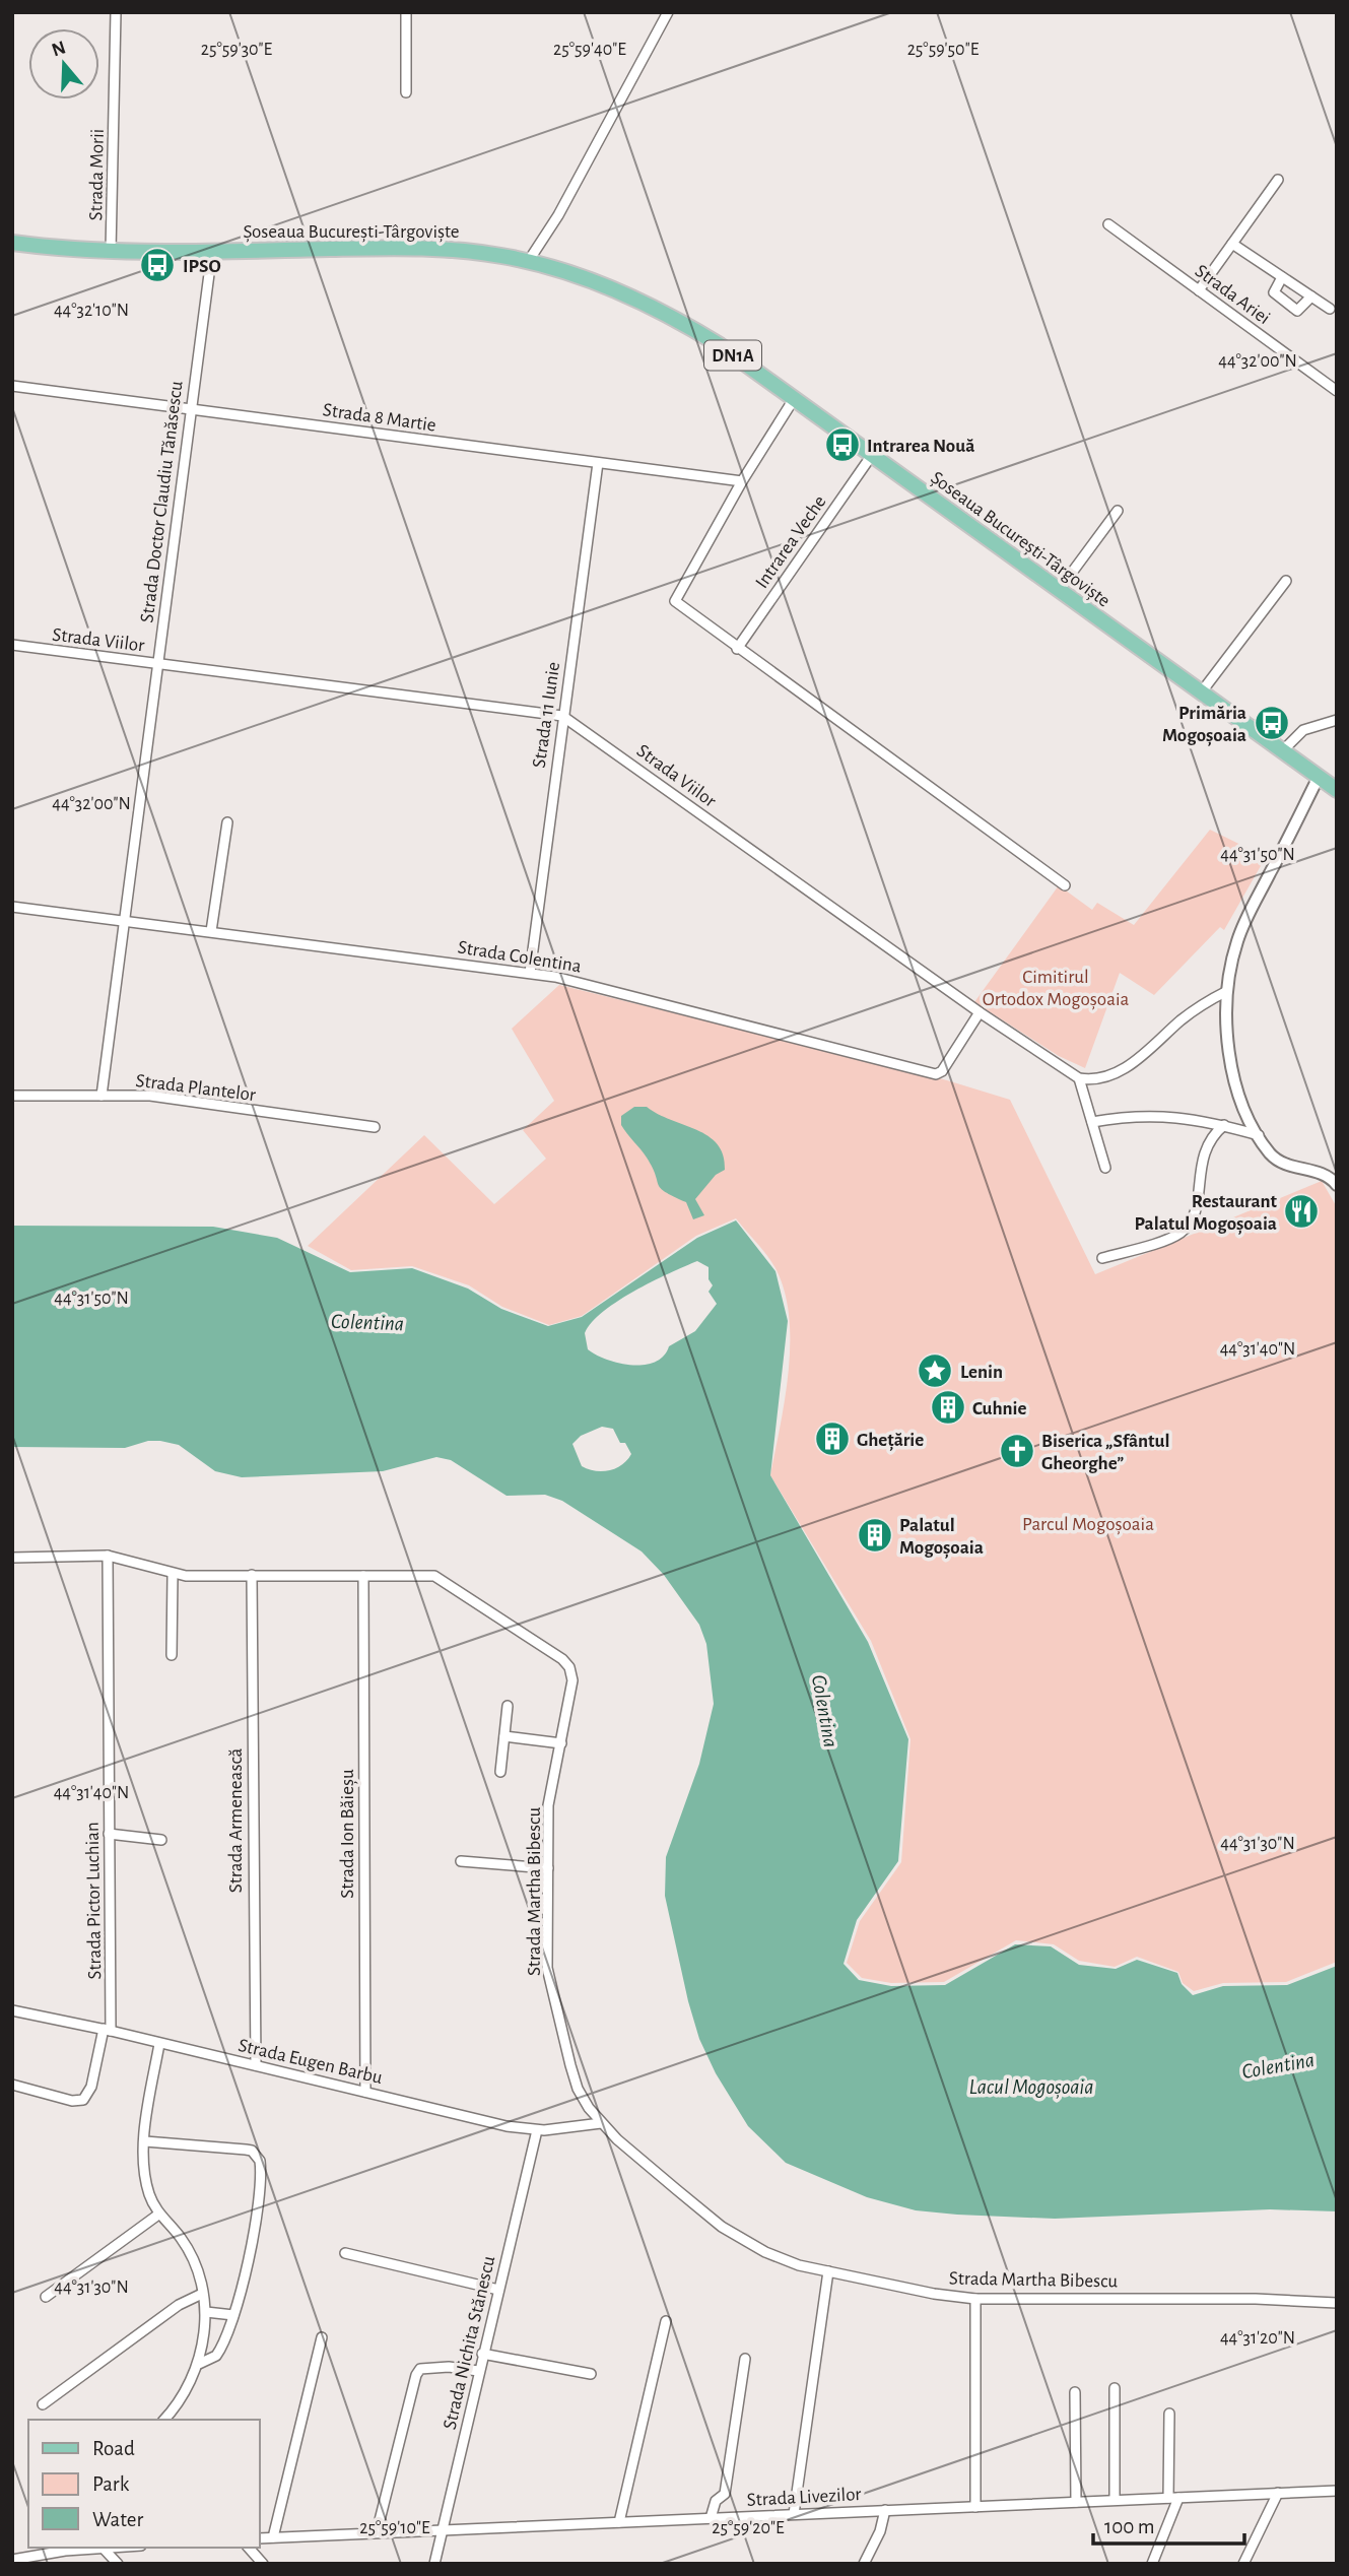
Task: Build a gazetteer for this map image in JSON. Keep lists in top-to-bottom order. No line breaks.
{"streets":{"main road":["Șoseaua București-Târgoviște","DN1A"],"street":["Strada Morii","Strada Ariei","Strada 8 Martie","Strada Doctor Claudiu Tănăsescu","Intrarea Veche","Strada Viilor","Strada 11 Iunie","Strada Colentina","Strada Plantelor","Strada Armenească","Strada Ion Băieșu","Strada Martha Bibescu","Strada Pictor Luchian","Strada Eugen Barbu","Strada Nichita Stănescu","Strada Livezilor"]},"crossings":[["Strada Morii","Șoseaua București-Târgoviște"],["Șoseaua București-Târgoviște","Strada Doctor Claudiu Tănăsescu"],["Șoseaua București-Târgoviște","Intrarea Veche"],["Strada 8 Martie","Strada Doctor Claudiu Tănăsescu"],["Strada 8 Martie","Strada 11 Iunie"],["Strada Doctor Claudiu Tănăsescu","Strada Viilor"],["Strada Doctor Claudiu Tănăsescu","Strada Colentina"],["Strada Doctor Claudiu Tănăsescu","Strada Plantelor"],["Strada Viilor","Strada 11 Iunie"],["Strada Viilor","Strada Colentina"],["Strada 11 Iunie","Strada Colentina"],["Strada Armenească","Strada Martha Bibescu"],["Strada Armenească","Strada Eugen Barbu"],["Strada Ion Băieșu","Strada Martha Bibescu"],["Strada Ion Băieșu","Strada Eugen Barbu"],["Strada Martha Bibescu","Strada Pictor Luchian"],["Strada Martha Bibescu","Strada Eugen Barbu"],["Strada Pictor Luchian","Strada Eugen Barbu"],["Strada Eugen Barbu","Strada Nichita Stănescu"],["Strada Nichita Stănescu","Strada Livezilor"]],"water":["Colentina","Lacul Mogoșoaia"],"parks":["Cimitirul Ortodox Mogoșoaia","Parcul Mogoșoaia"],"places":{"bus stop":["IPSO","Intrarea Nouă","Primăria Mogoșoaia"],"restaurant":["Restaurant Palatul Mogoșoaia"],"place":["Lenin"],"building":["Cuhnie","Ghețărie","Palatul Mogoșoaia"],"church":["Biserica „Sfântul Gheorghe”"]},"legend":["Road","Park","Water"],"scale_bar":"100 m","north":"top","coordinates":["25°59'30\"E","25°59'40\"E","25°59'50\"E","44°32'10\"N","44°32'00\"N","44°31'50\"N","44°31'40\"N","44°31'30\"N","44°31'20\"N","25°59'10\"E","25°59'20\"E"]}
